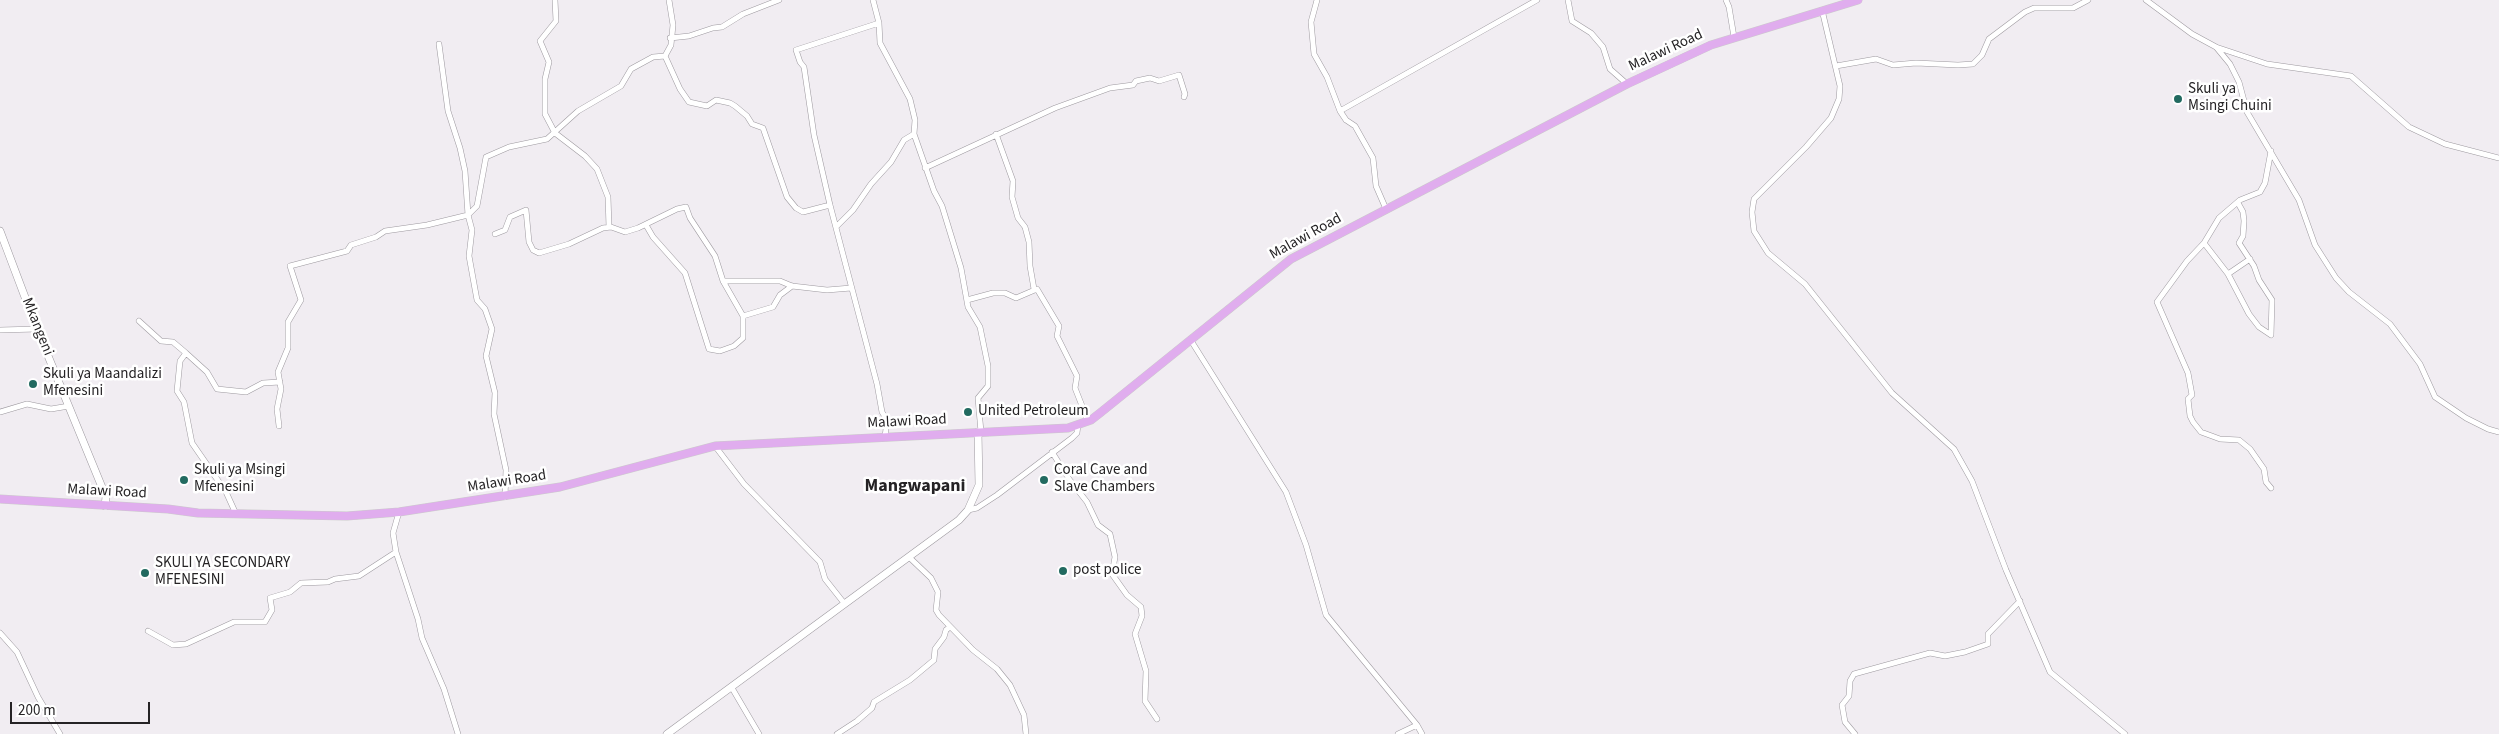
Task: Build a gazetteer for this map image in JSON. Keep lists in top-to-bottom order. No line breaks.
{"streets":{"main road":["Malawi Road"],"street":["Mkangeni"]},"crossings":[["Malawi Road","Mkangeni"]],"districts":["Mangwapani"],"places":["Skuli ya Msingi Chuini","Skuli ya Maandalizi Mfenesini","United Petroleum","Skuli ya Msingi Mfenesini","Coral Cave and Slave Chambers","post police","SKULI YA SECONDARY MFENESINI"],"scale_bar":"200 m"}
